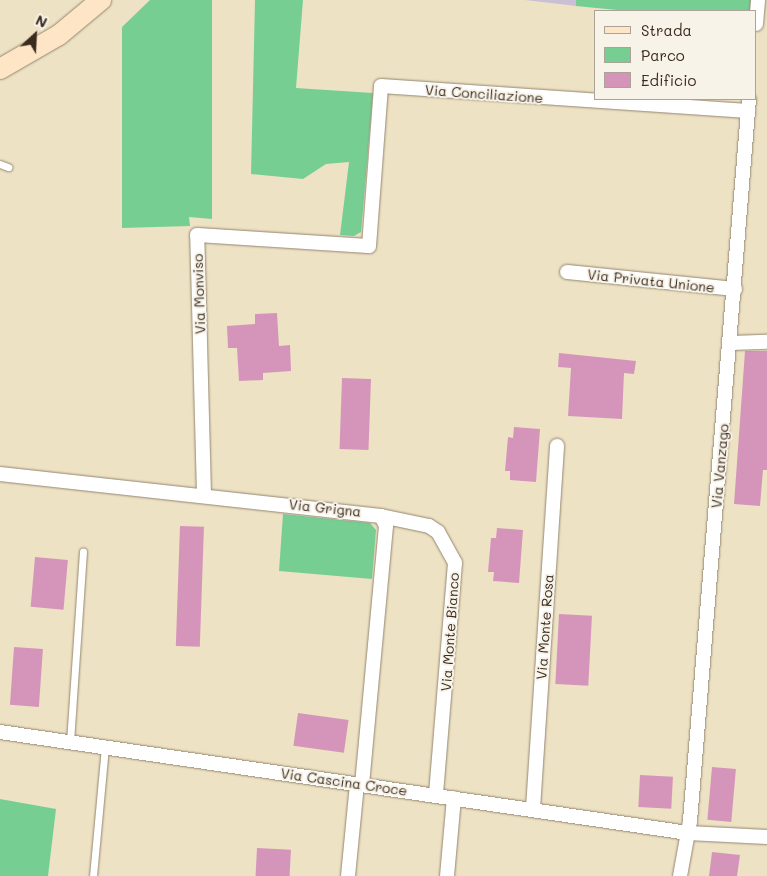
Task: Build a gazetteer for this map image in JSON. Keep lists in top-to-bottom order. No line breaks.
{"streets":{"street":["Via Conciliazione","Via Privata Unione","Via Monviso","Via Vanzago","Via Grigna","Via Monte Rosa","Via Monte Bianco","Via Cascina Croce"]},"crossings":[["Via Conciliazione","Via Monviso"],["Via Conciliazione","Via Vanzago"],["Via Privata Unione","Via Vanzago"],["Via Monviso","Via Grigna"],["Via Vanzago","Via Cascina Croce"],["Via Grigna","Via Monte Bianco"],["Via Grigna","Via Cascina Croce"],["Via Monte Rosa","Via Cascina Croce"],["Via Monte Bianco","Via Cascina Croce"]],"legend":["Strada","Parco","Edificio"],"north":"top right"}
